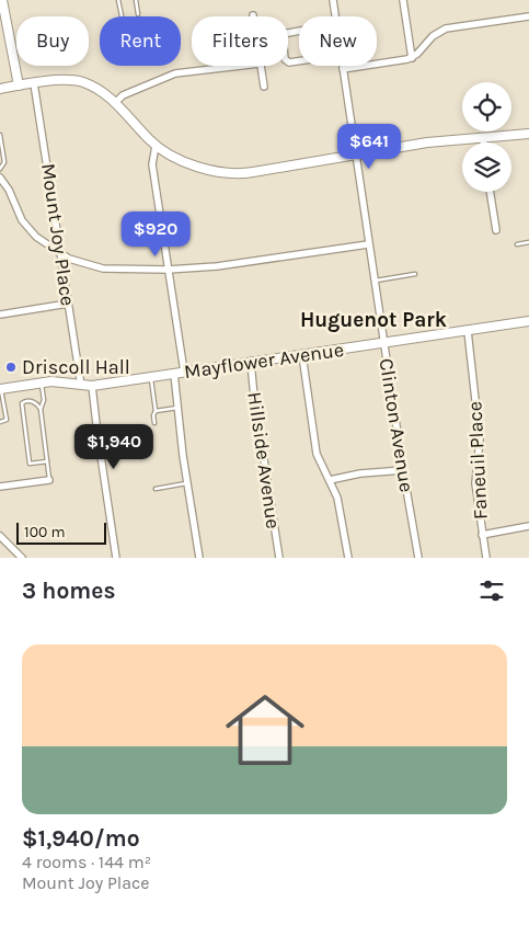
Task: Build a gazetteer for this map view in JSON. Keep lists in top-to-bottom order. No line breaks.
{"streets":{"street":["Mount Joy Place","Mayflower Avenue","Clinton Avenue","Hillside Avenue","Faneuil Place"]},"crossings":[["Mount Joy Place","Mayflower Avenue"],["Mayflower Avenue","Clinton Avenue"],["Mayflower Avenue","Hillside Avenue"],["Mayflower Avenue","Faneuil Place"]],"districts":["Huguenot Park"],"places":["Driscoll Hall"],"scale_bar":"100 m","page":{"chip":["Buy","Rent","Filters","New"],"price":["$641","$920","$1,940"],"scale":"100 m","heading":"3 homes","list":[{"name":"$1,940/mo","note":"4 rooms · 144 m² · Mount Joy Place"}]}}
